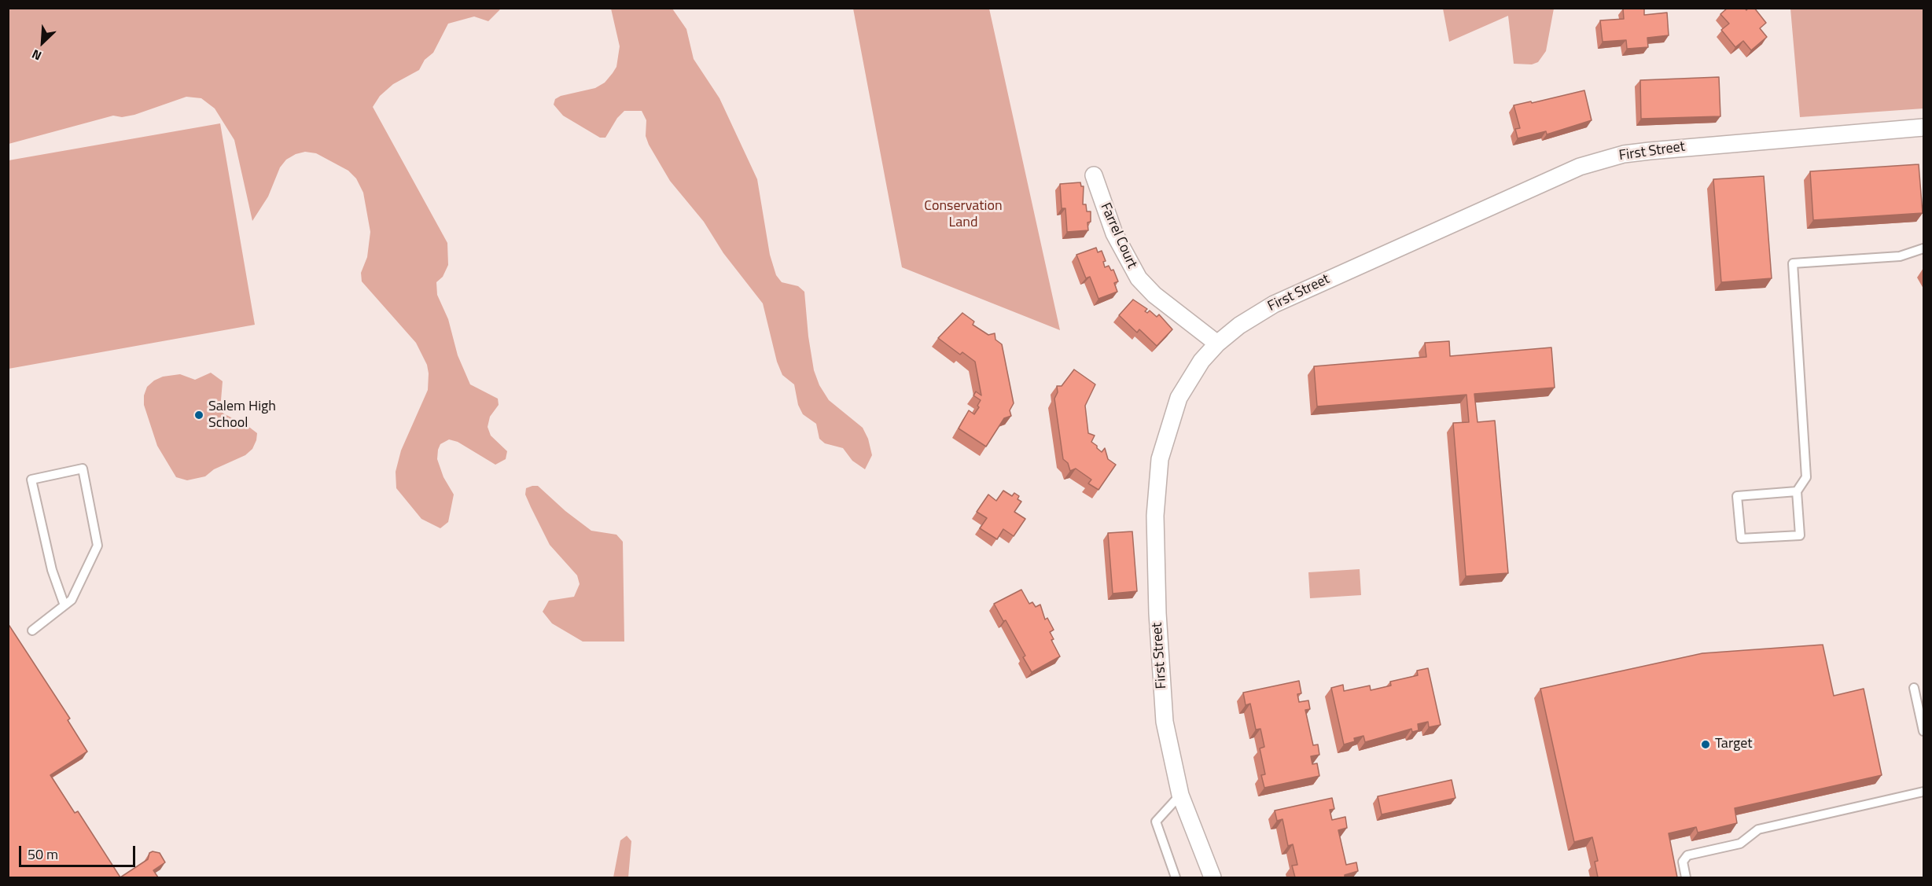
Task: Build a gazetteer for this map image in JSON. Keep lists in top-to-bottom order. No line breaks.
{"streets":{"street":["First Street","Farrel Court"]},"crossings":[["First Street","Farrel Court"]],"parks":["Conservation Land"],"places":["Salem High School","Target"],"scale_bar":"50 m","north":"bottom left"}
